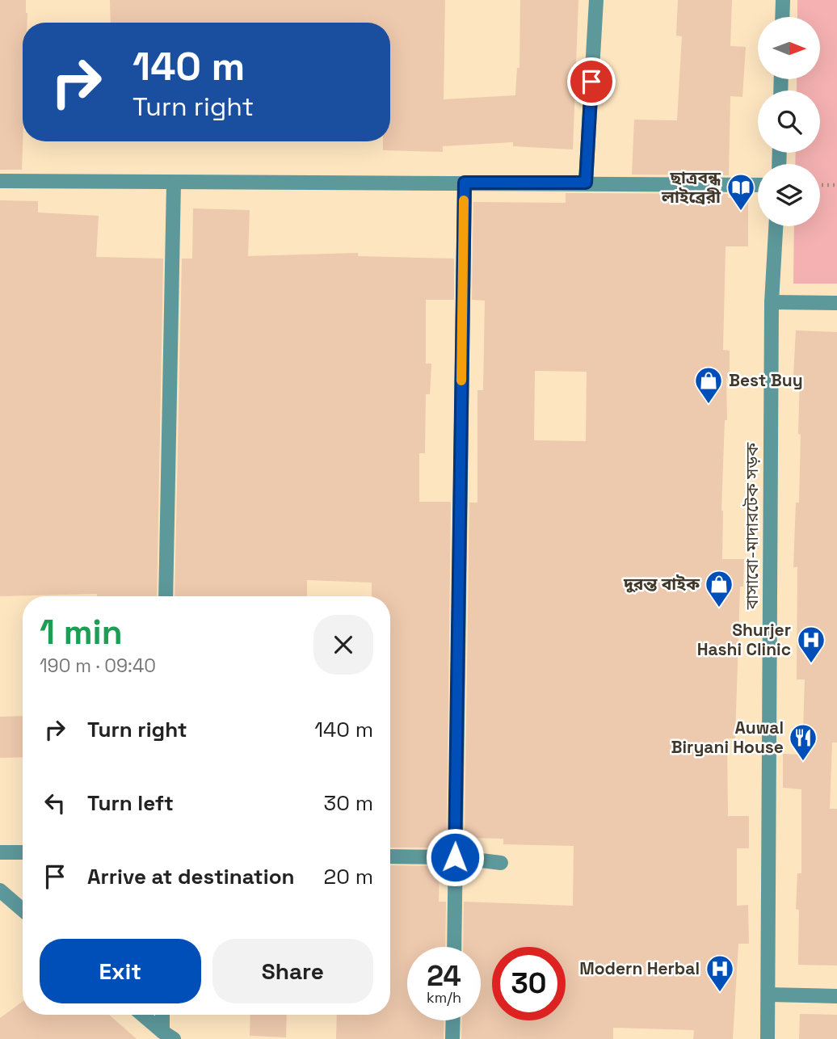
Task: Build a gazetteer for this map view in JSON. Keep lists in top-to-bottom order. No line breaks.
{"streets":{"street":["বাসাবো-মাদারটেক সড়ক"]},"places":{"library":["ছাত্রবন্ধু লাইব্রেরী"],"shop":["Best Buy","দুরন্ত বাইক"],"hospital":["Shurjer Hashi Clinic","Modern Herbal"],"restaurant":["Auwal Biryani House"]},"north":"right","page":{"turn":["140 m","Turn right"],"heading":["1 min","190 m · 09:40"],"list":[{"name":"Turn right","value":"140 m"},{"name":"Turn left","value":"30 m"},{"name":"Arrive at destination","value":"20 m"}],"buttons":["Exit","Share"],"speed":"24 km/h","limit":"30"}}
